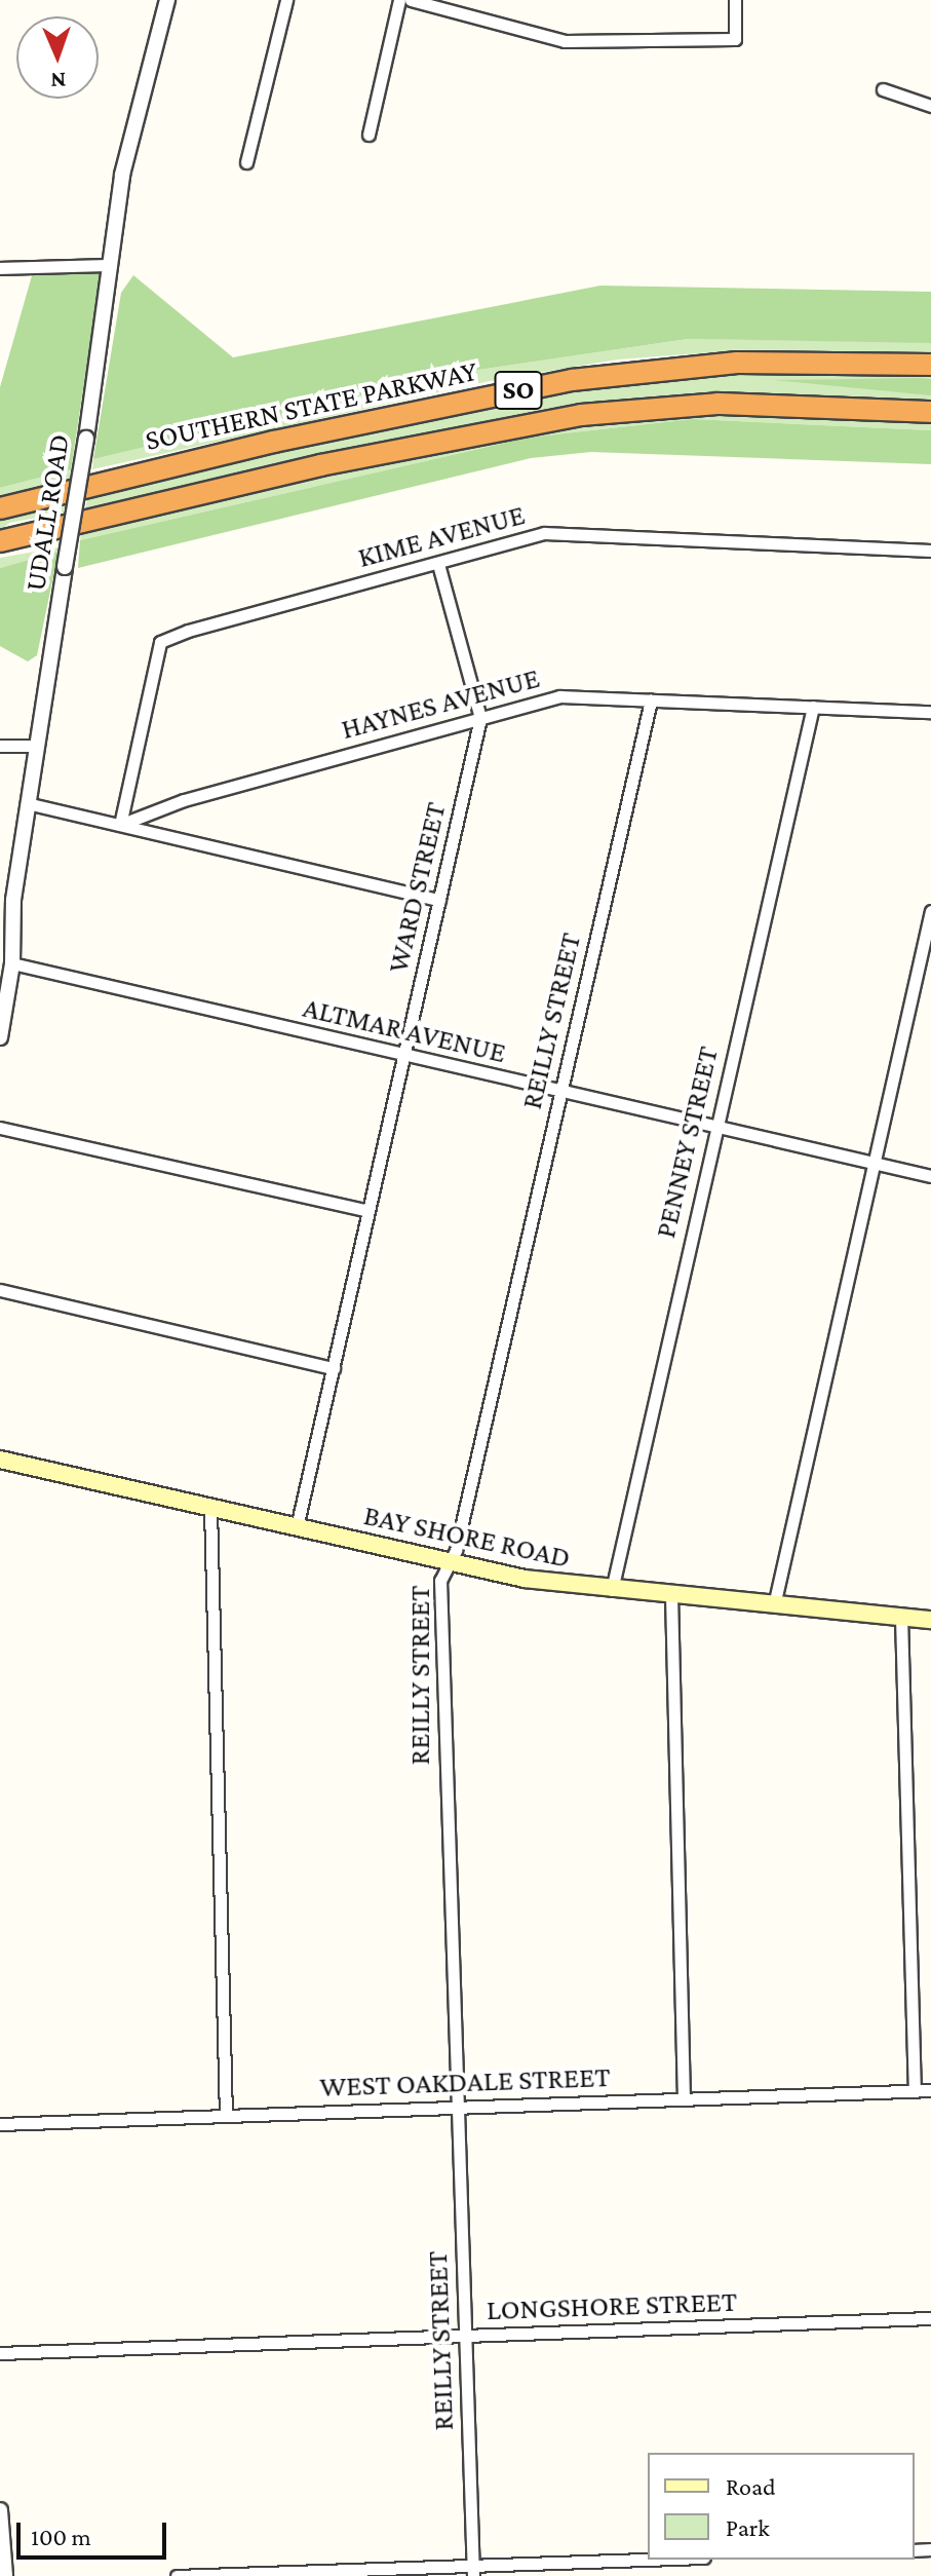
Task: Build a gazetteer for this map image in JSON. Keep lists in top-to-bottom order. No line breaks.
{"streets":{"highway":["SO","SOUTHERN STATE PARKWAY"],"main road":["BAY SHORE ROAD"],"street":["UDALL ROAD","KIME AVENUE","HAYNES AVENUE","WARD STREET","REILLY STREET","ALTMAR AVENUE","PENNEY STREET","WEST OAKDALE STREET","LONGSHORE STREET"]},"crossings":[["UDALL ROAD","ALTMAR AVENUE"],["KIME AVENUE","HAYNES AVENUE"],["KIME AVENUE","WARD STREET"],["HAYNES AVENUE","WARD STREET"],["HAYNES AVENUE","REILLY STREET"],["HAYNES AVENUE","PENNEY STREET"],["WARD STREET","ALTMAR AVENUE"],["WARD STREET","BAY SHORE ROAD"],["REILLY STREET","ALTMAR AVENUE"],["REILLY STREET","BAY SHORE ROAD"],["REILLY STREET","WEST OAKDALE STREET"],["REILLY STREET","LONGSHORE STREET"],["ALTMAR AVENUE","PENNEY STREET"],["PENNEY STREET","BAY SHORE ROAD"]],"legend":["Road","Park"],"scale_bar":"100 m","north":"bottom"}
